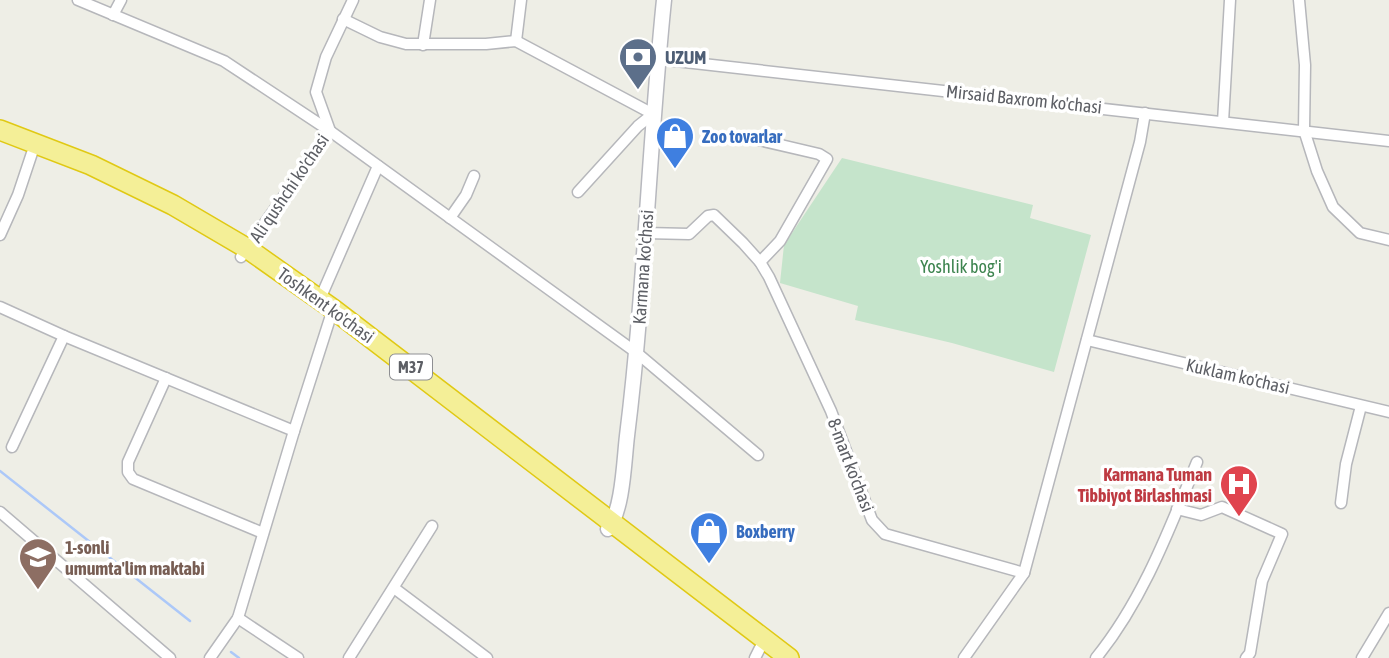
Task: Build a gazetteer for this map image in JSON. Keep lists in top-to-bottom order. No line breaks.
{"streets":{"highway":["Toshkent ko'chasi","M37"],"main road":["Karmana ko'chasi"],"street":["Mirsaid Baxrom ko'chasi","Ali qushchi ko'chasi","Kuklam ko'chasi","8-mart ko'chasi"]},"crossings":[["Mirsaid Baxrom ko'chasi","Karmana ko'chasi"],["Ali qushchi ko'chasi","Toshkent ko'chasi"],["Karmana ko'chasi","Toshkent ko'chasi"],["Karmana ko'chasi","8-mart ko'chasi"]],"parks":["Yoshlik bog'i"],"places":{"bank":["UZUM"],"shop":["Zoo tovarlar","Boxberry"],"hospital":["Karmana Tuman Tibbiyot Birlashmasi"],"school or university":["1-sonli umumta'lim maktabi"]}}
